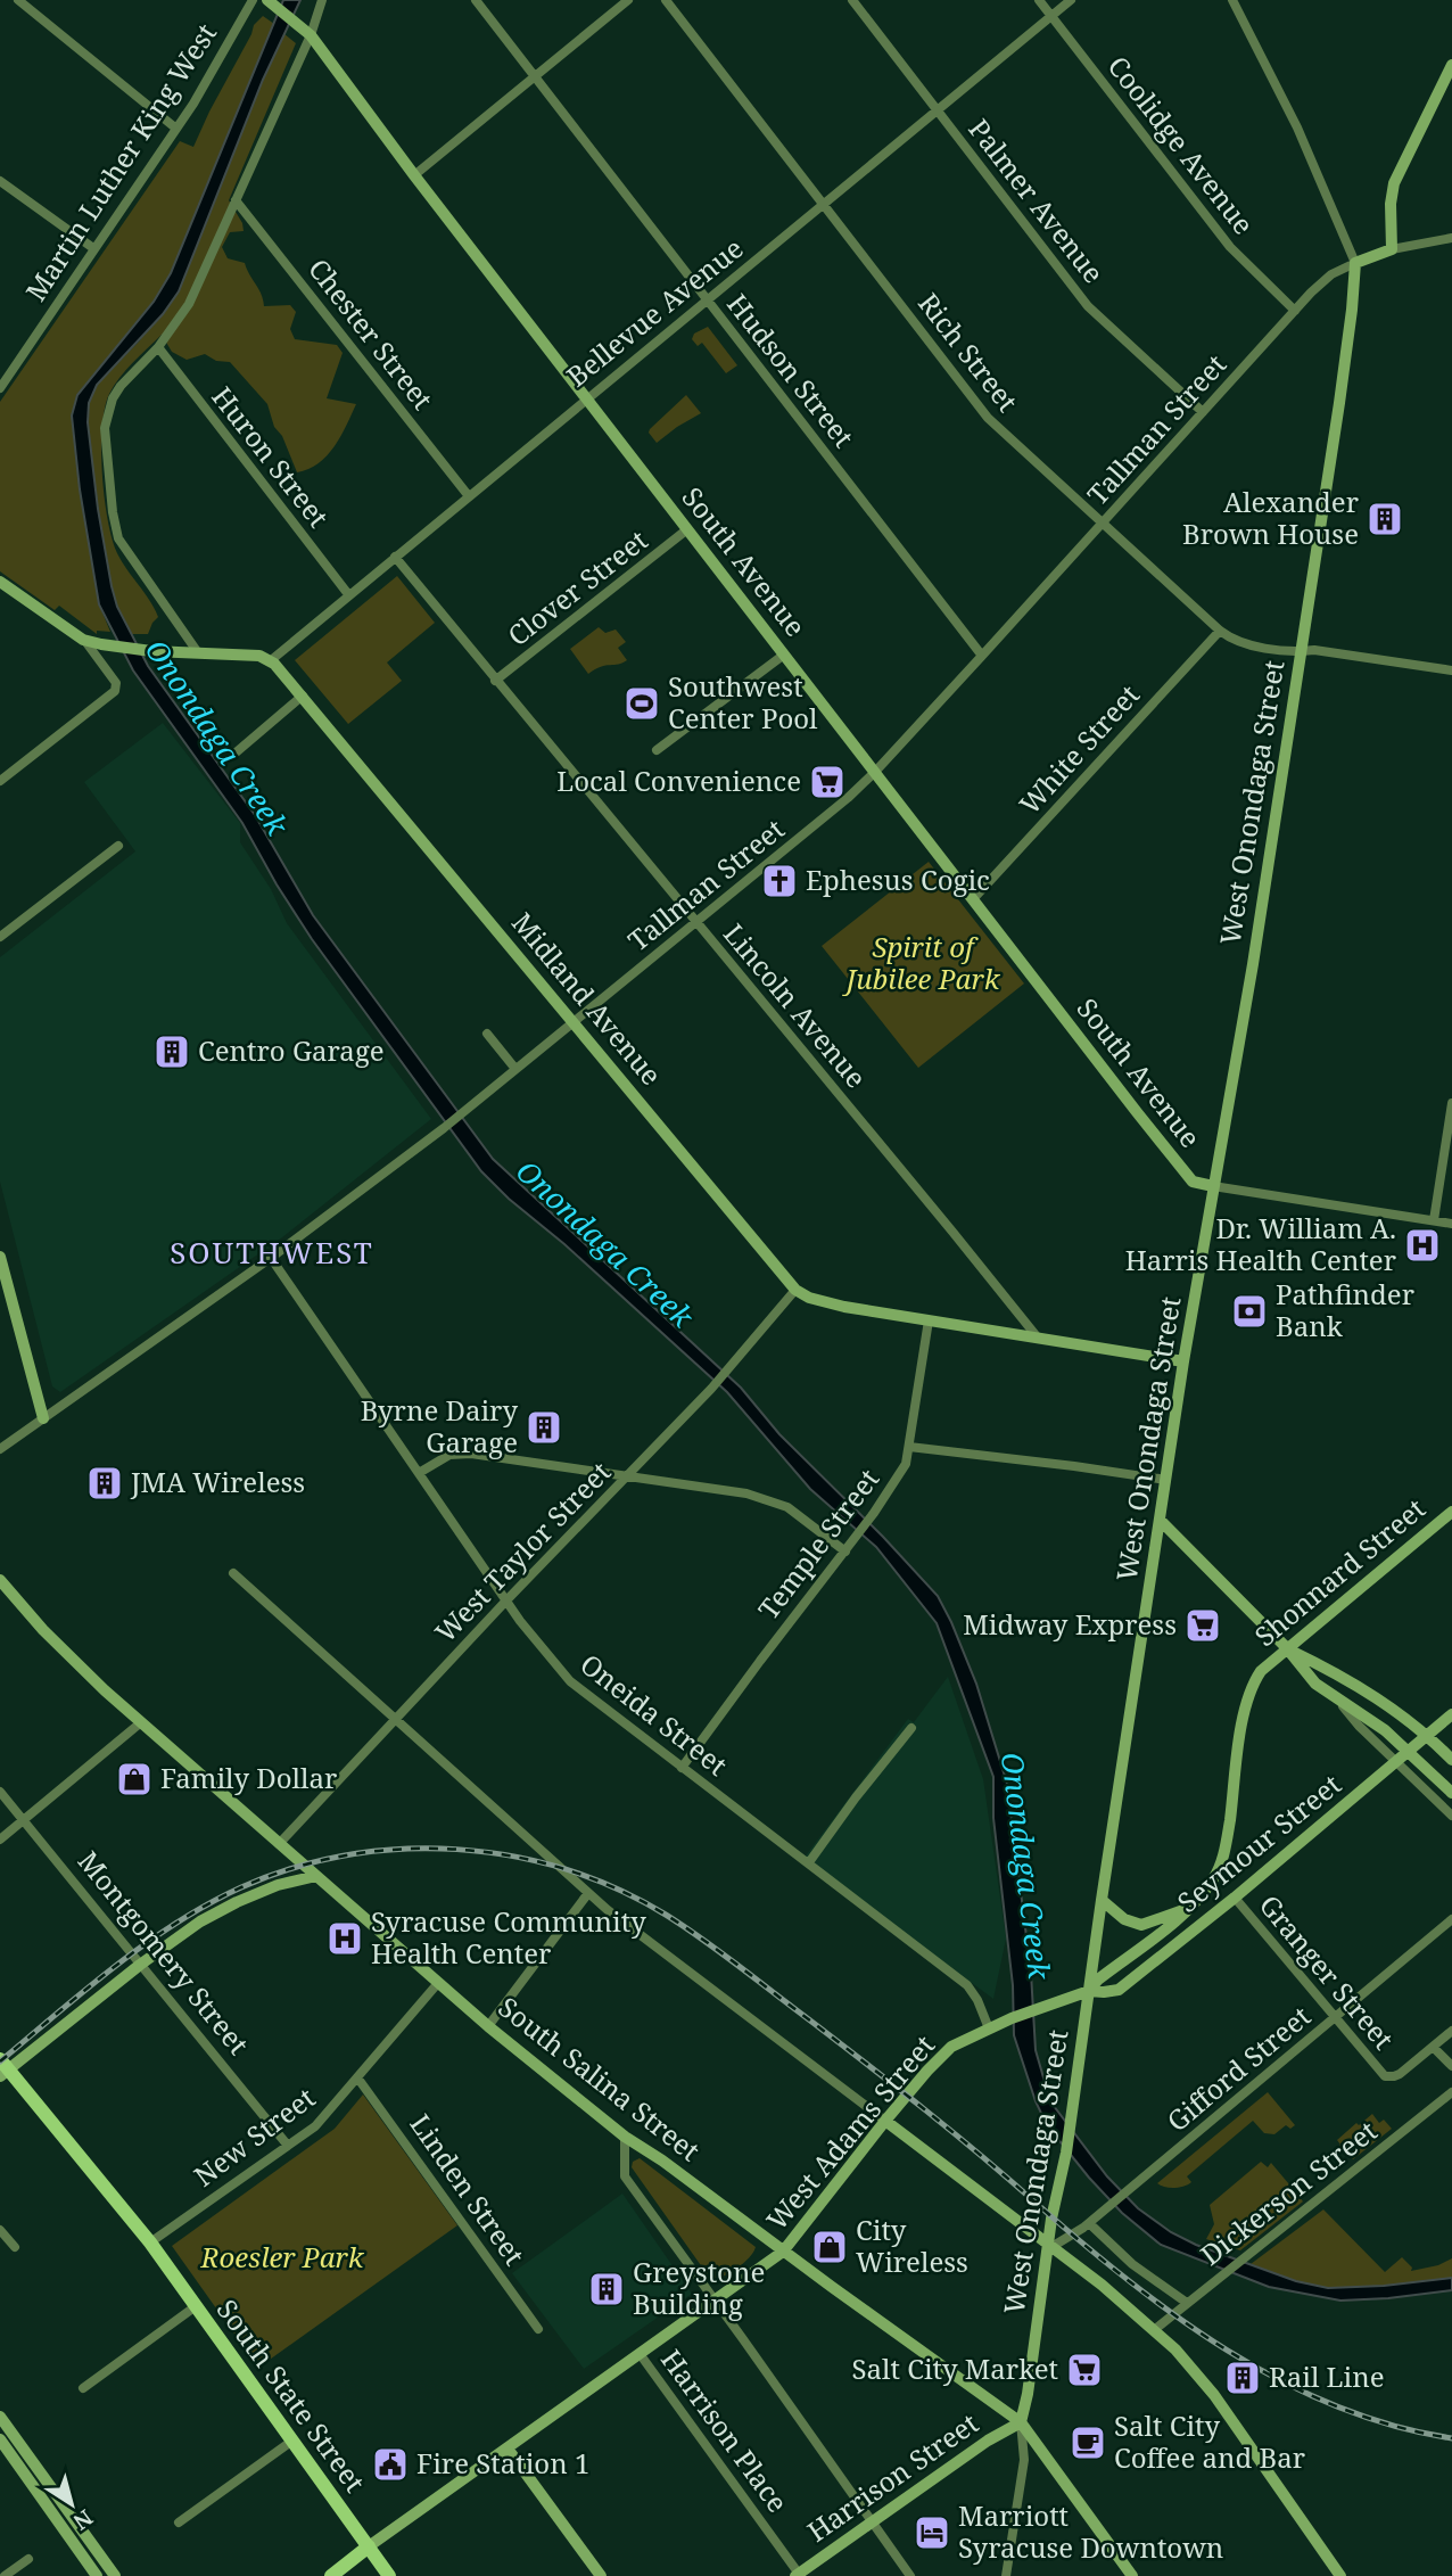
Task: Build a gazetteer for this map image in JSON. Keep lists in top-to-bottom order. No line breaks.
{"streets":{"main road":["South Avenue","West Onondaga Street","Midland Avenue","Shonnard Street","Seymour Street","South Salina Street","West Adams Street","South State Street","Harrison Street"],"street":["Coolidge Avenue","Martin Luther King West","Palmer Avenue","Bellevue Avenue","Chester Street","Rich Street","Hudson Street","Tallman Street","Huron Street","Clover Street","White Street","Lincoln Avenue","Temple Street","West Taylor Street","Oneida Street","Montgomery Street","Granger Street","Gifford Street","New Street","Linden Street","Dickerson Street","Harrison Place"]},"crossings":[["Coolidge Avenue","Bellevue Avenue"],["Coolidge Avenue","Tallman Street"],["Palmer Avenue","Bellevue Avenue"],["Palmer Avenue","Tallman Street"],["Bellevue Avenue","Chester Street"],["Bellevue Avenue","Rich Street"],["Bellevue Avenue","Hudson Street"],["Bellevue Avenue","Huron Street"],["Bellevue Avenue","South Avenue"],["Bellevue Avenue","Midland Avenue"],["Bellevue Avenue","Lincoln Avenue"],["Rich Street","Tallman Street"],["Rich Street","White Street"],["Rich Street","West Onondaga Street"],["Hudson Street","Tallman Street"],["Tallman Street","South Avenue"],["Tallman Street","West Onondaga Street"],["Tallman Street","Midland Avenue"],["Tallman Street","Lincoln Avenue"],["Tallman Street","Oneida Street"],["South Avenue","Clover Street"],["South Avenue","White Street"],["South Avenue","West Onondaga Street"],["Clover Street","Lincoln Avenue"],["West Onondaga Street","Midland Avenue"],["West Onondaga Street","Shonnard Street"],["West Onondaga Street","Seymour Street"],["West Onondaga Street","Gifford Street"],["West Onondaga Street","South Salina Street"],["West Onondaga Street","West Adams Street"],["West Onondaga Street","Harrison Street"],["Midland Avenue","Lincoln Avenue"],["Midland Avenue","Temple Street"],["Midland Avenue","West Taylor Street"],["Temple Street","Oneida Street"],["West Taylor Street","Oneida Street"],["West Taylor Street","South Salina Street"],["Shonnard Street","Seymour Street"],["Shonnard Street","West Adams Street"],["Oneida Street","West Adams Street"],["Seymour Street","Granger Street"],["Seymour Street","West Adams Street"],["Montgomery Street","New Street"],["Granger Street","Gifford Street"],["South Salina Street","West Adams Street"],["South Salina Street","New Street"],["South Salina Street","Harrison Street"],["West Adams Street","South State Street"],["West Adams Street","Harrison Place"],["New Street","Linden Street"],["New Street","South State Street"],["Harrison Place","Harrison Street"]],"districts":["SOUTHWEST"],"water":["Onondaga Creek"],"parks":["Spirit of Jubilee Park","Roesler Park"],"places":{"building":["Alexander Brown House","Centro Garage","Byrne Dairy Garage","JMA Wireless","Greystone Building","Rail Line"],"sports":["Southwest Center Pool"],"supermarket":["Local Convenience","Midway Express","Salt City Market"],"church":["Ephesus Cogic"],"hospital":["Dr. William A. Harris Health Center","Syracuse Community Health Center"],"bank":["Pathfinder Bank"],"shop":["Family Dollar","City Wireless"],"cafe":["Salt City Coffee and Bar"],"public building":["Fire Station 1"],"hotel":["Marriott Syracuse Downtown"]},"north":"bottom right"}
